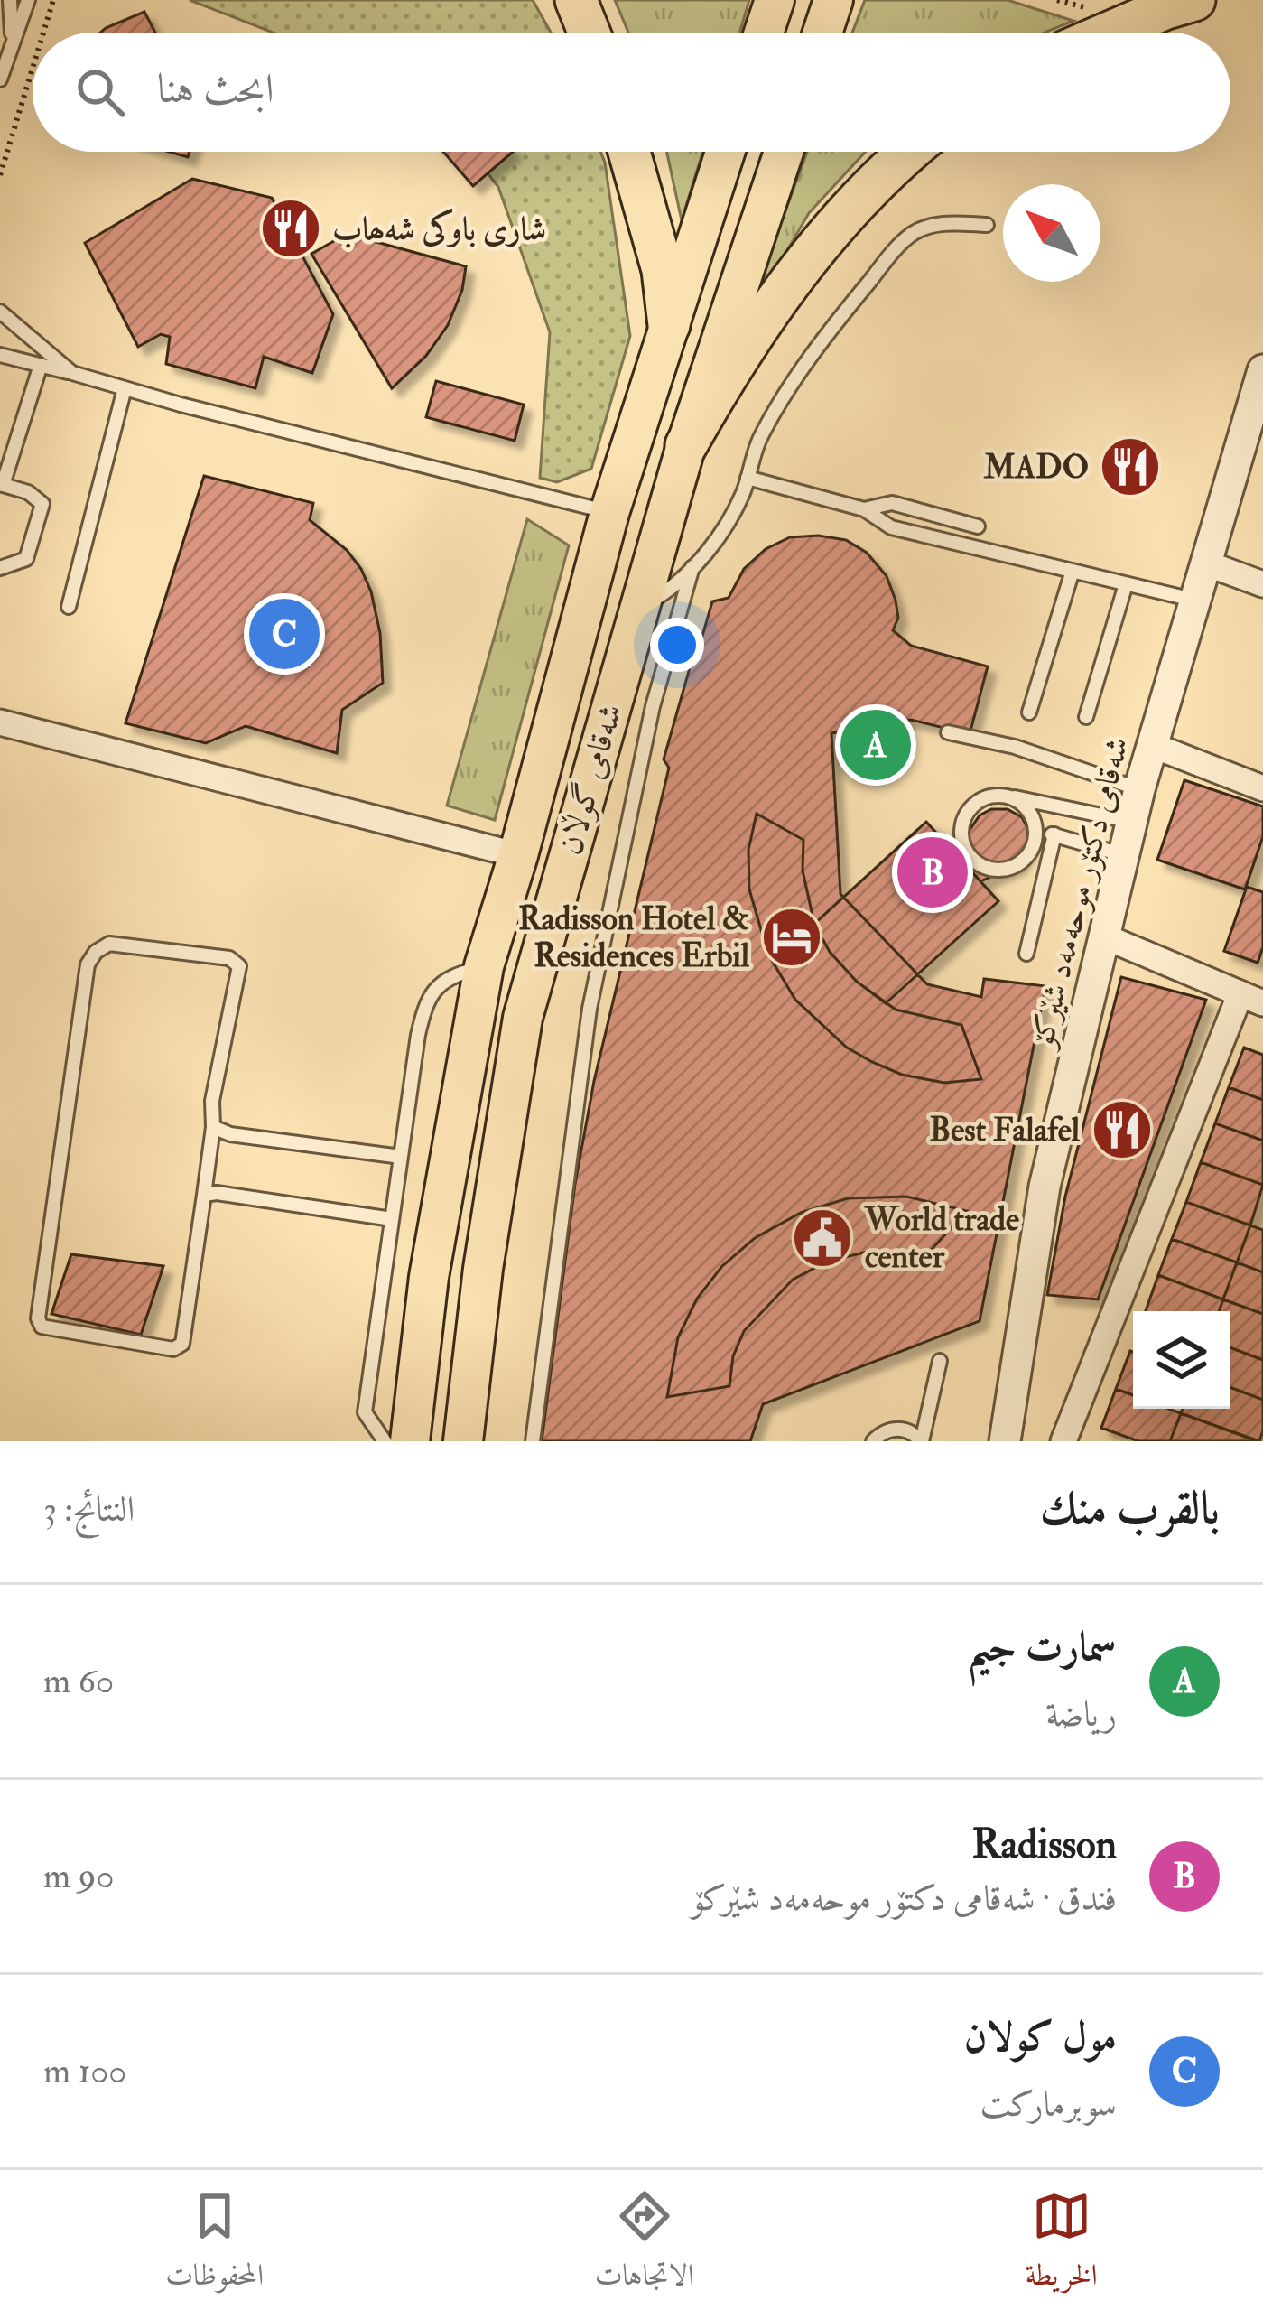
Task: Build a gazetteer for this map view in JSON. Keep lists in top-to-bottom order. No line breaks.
{"streets":{"main road":["شەقامی گوڵان"],"street":["شەقامی دکتۆر موحەمەد شێرکۆ"]},"places":{"restaurant":["شاری باوکی شەھاب","MADO","Best Falafel"],"hotel":["Radisson Hotel & Residences Erbil"],"public building":["World trade center"]},"north":"top left","page":{"search":"ابحث هنا","pins":["C","A","B"],"heading":["بالقرب منك","النتائج: 3"],"list":[{"mark":"A","name":"سمارت جیم","note":"رياضة","value":"60 m"},{"mark":"B","name":"Radisson","note":"فندق · شەقامی دکتۆر موحەمەد شێرکۆ","value":"90 m"},{"mark":"C","name":"مول كولان","note":"سوبرماركت","value":"100 m"}],"nav":["الخريطة","الاتجاهات","المحفوظات"]}}
